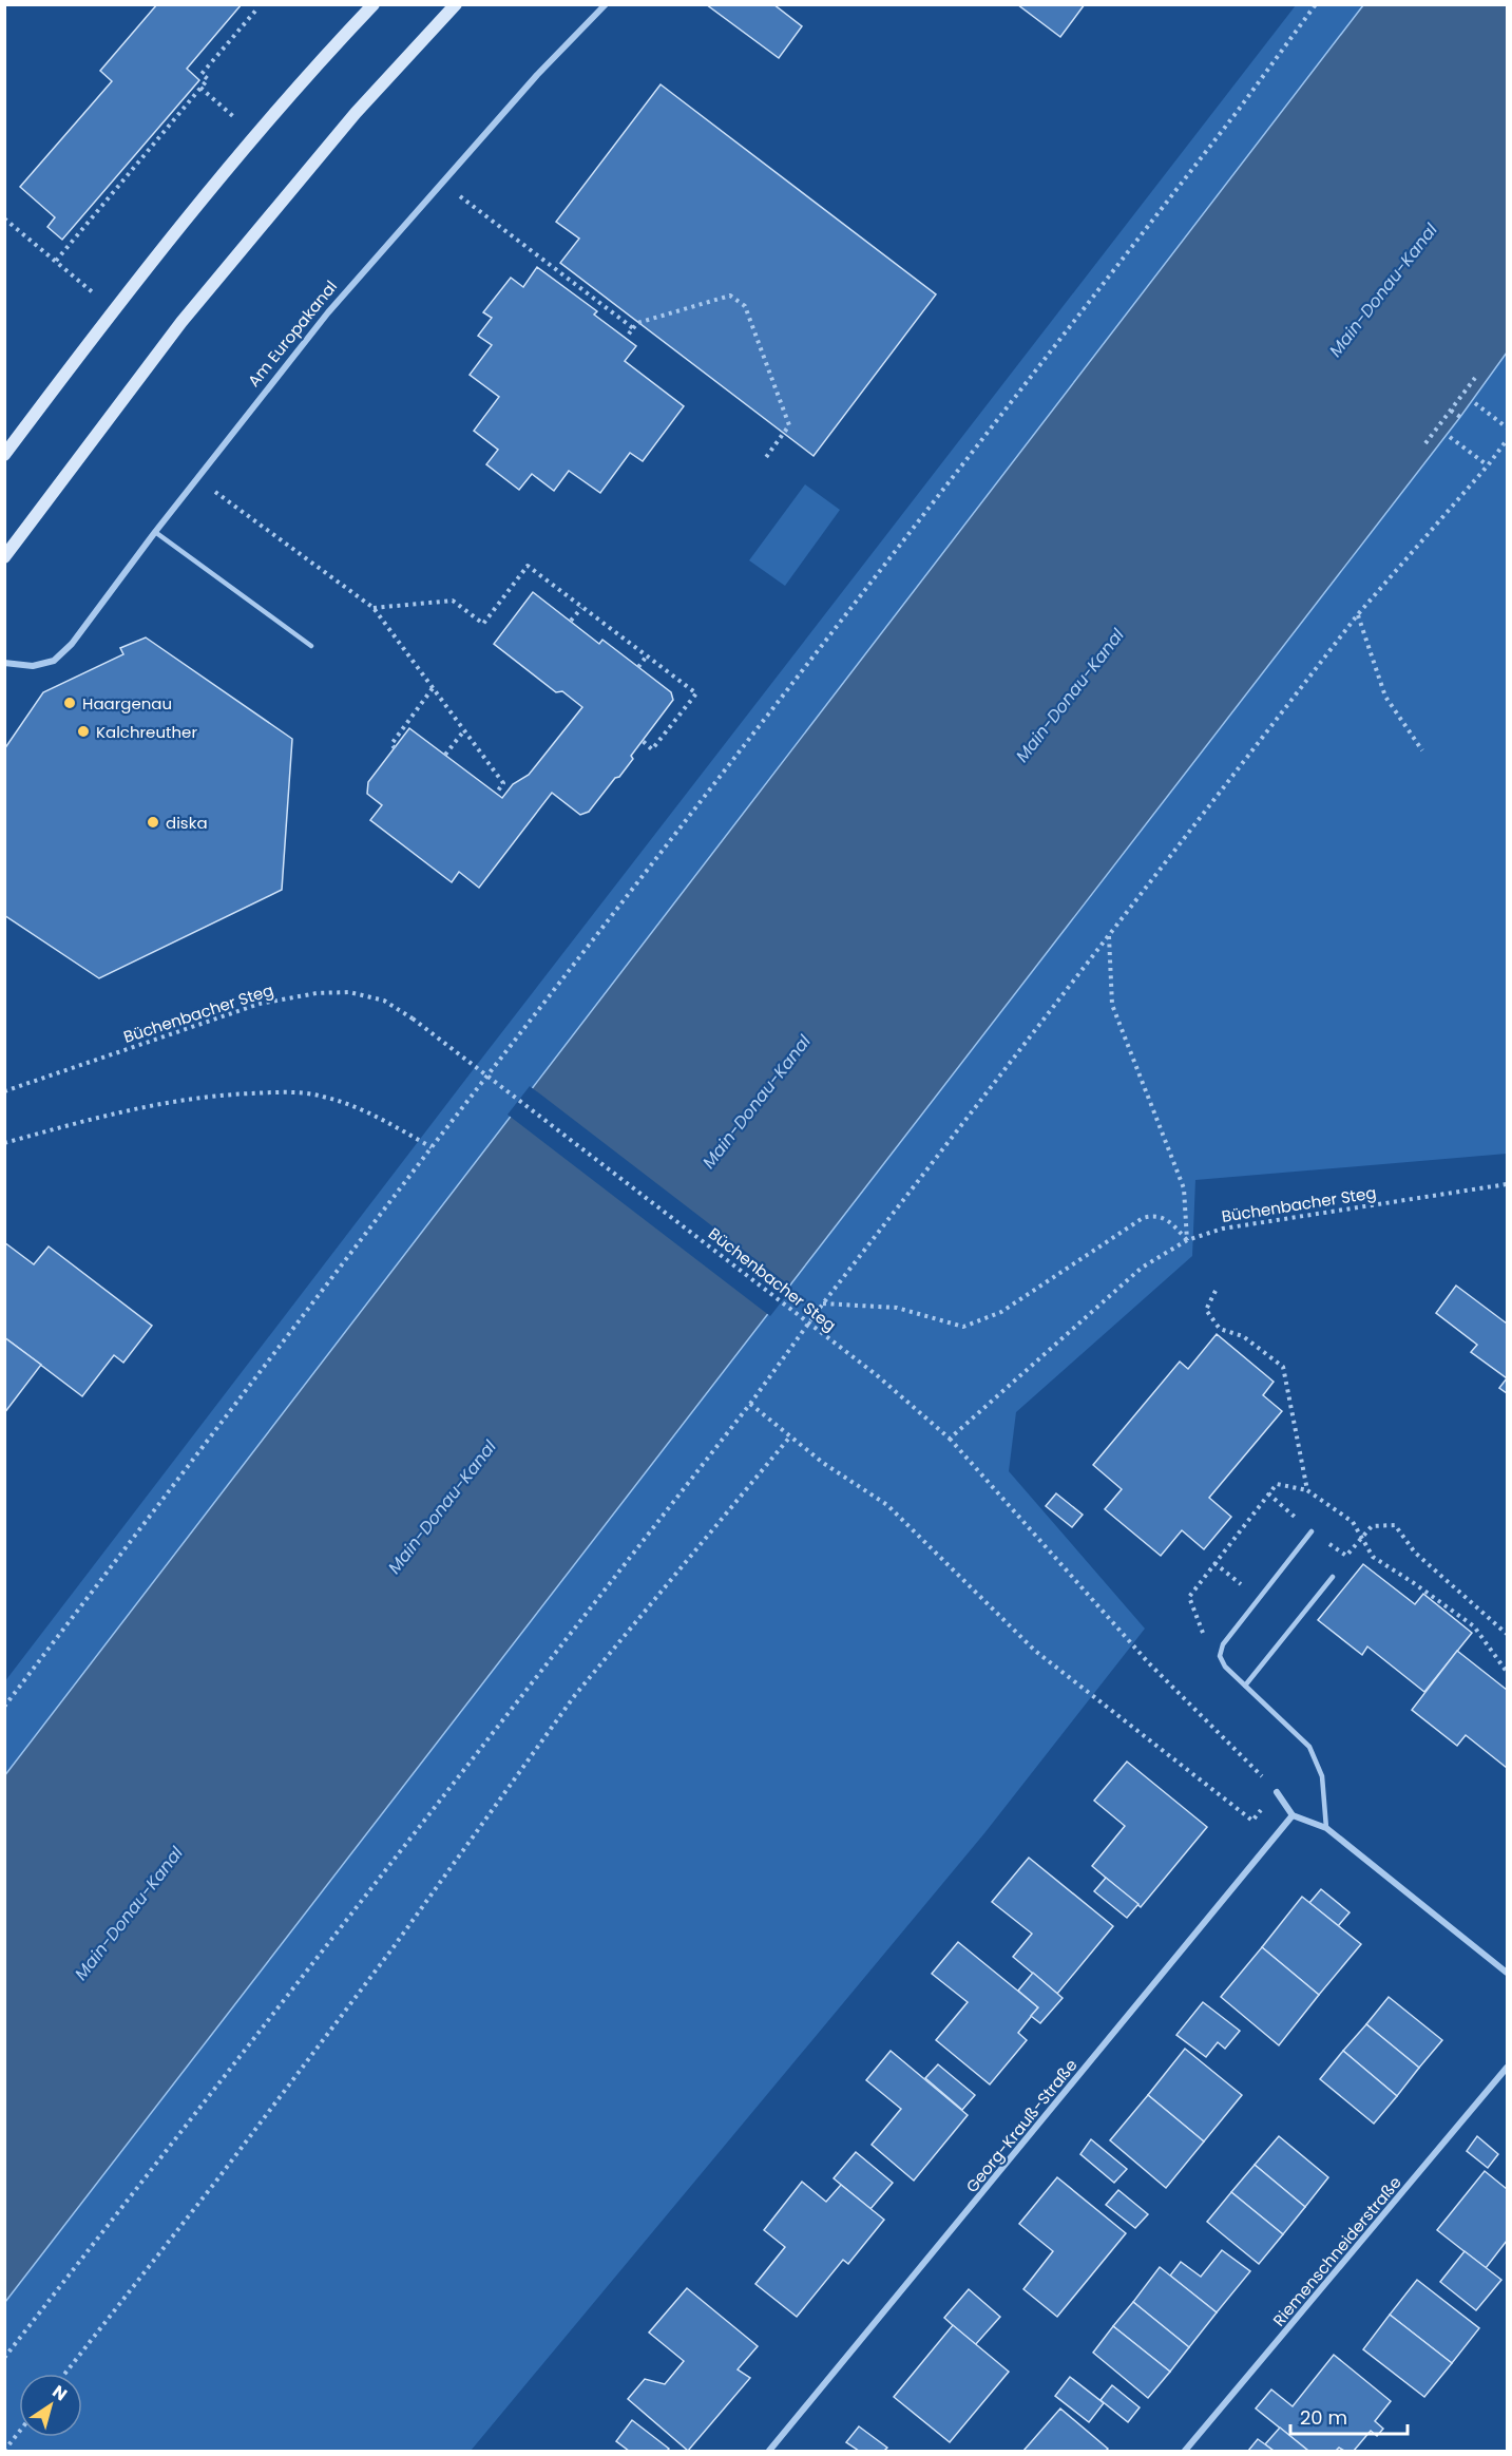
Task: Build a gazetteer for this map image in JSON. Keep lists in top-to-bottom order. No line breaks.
{"streets":{"street":["Am Europakanal","Georg-Krauß-Straße","Riemenschneiderstraße"],"path":["Büchenbacher Steg"]},"water":["Main-Donau-Kanal"],"places":["Haargenau","Kalchreuther","diska"],"scale_bar":"20 m","north":"top right"}
